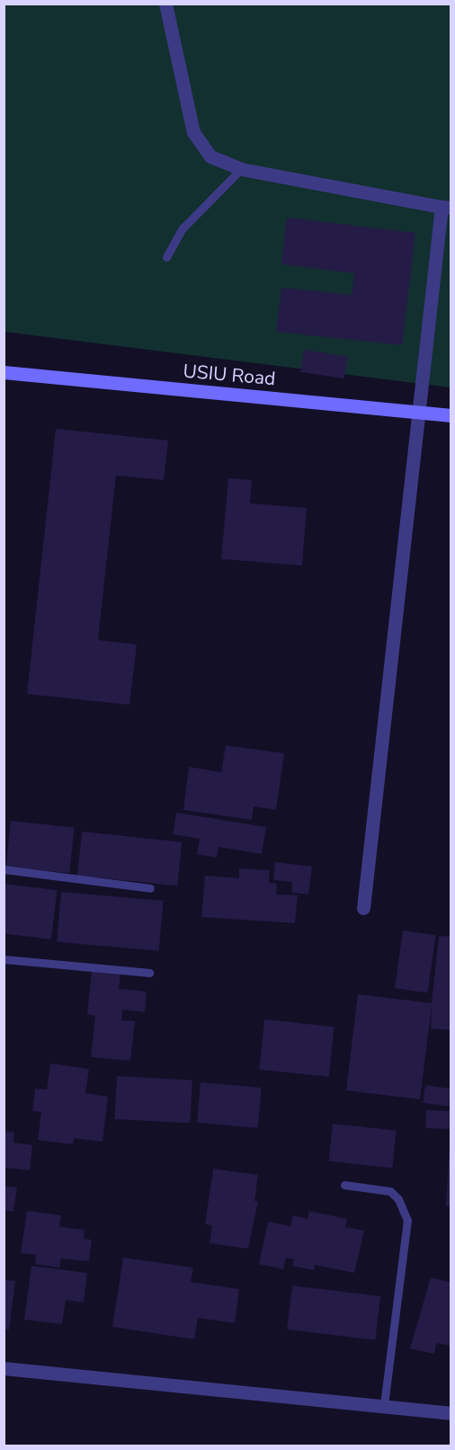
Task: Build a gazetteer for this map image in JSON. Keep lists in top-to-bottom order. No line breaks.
{"streets":{"street":["USIU Road"]}}
